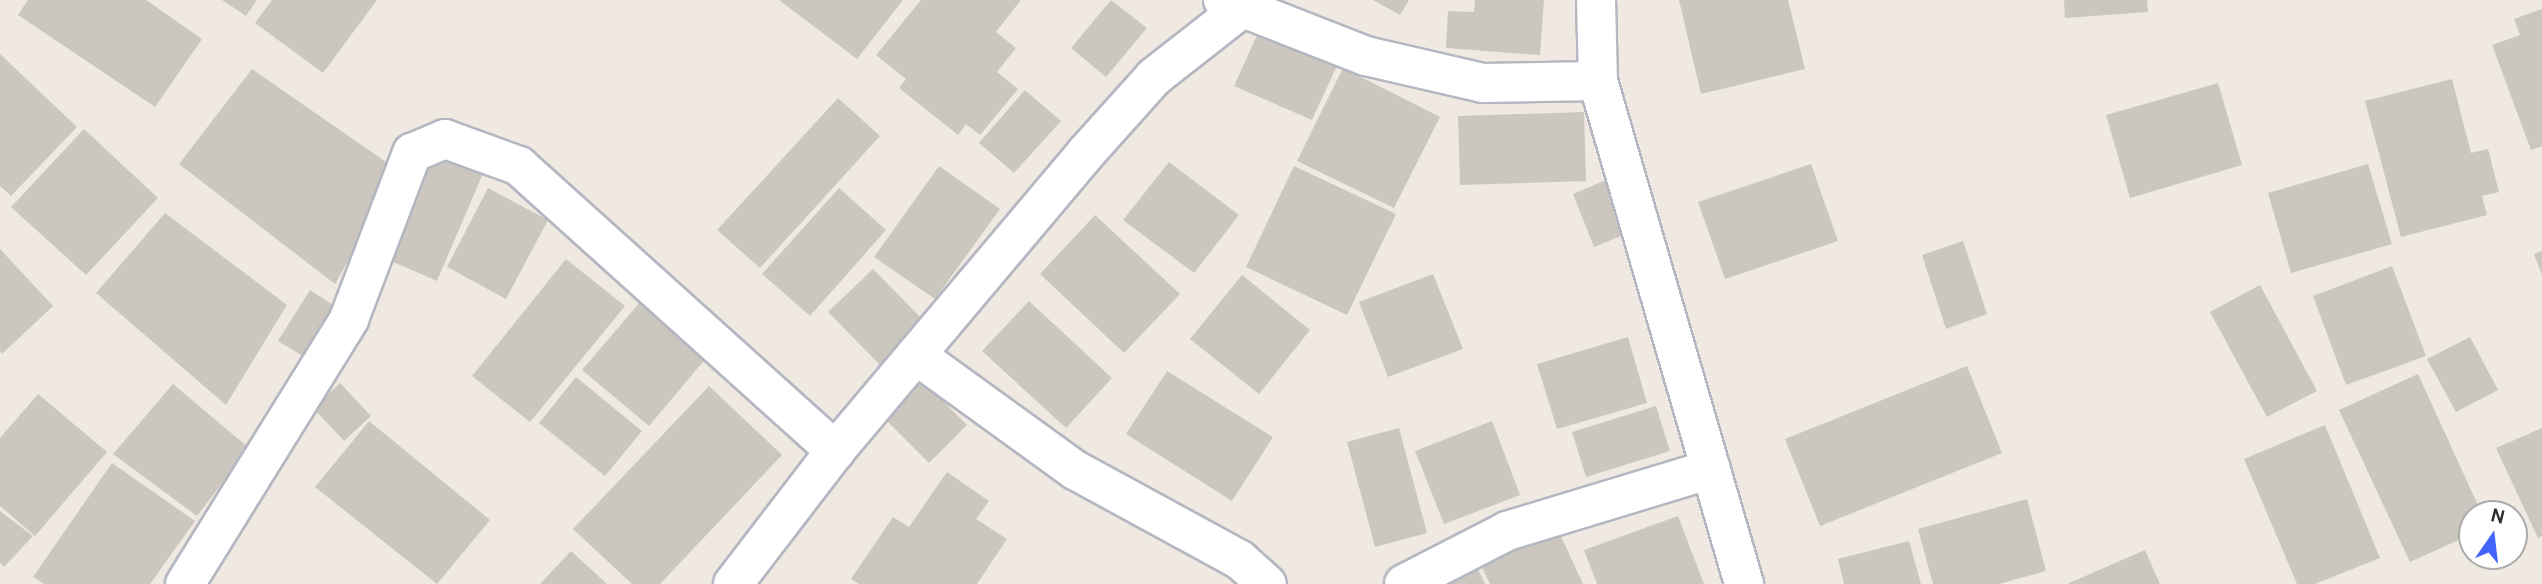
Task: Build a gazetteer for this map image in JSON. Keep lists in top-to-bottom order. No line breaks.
{"north":"top"}
